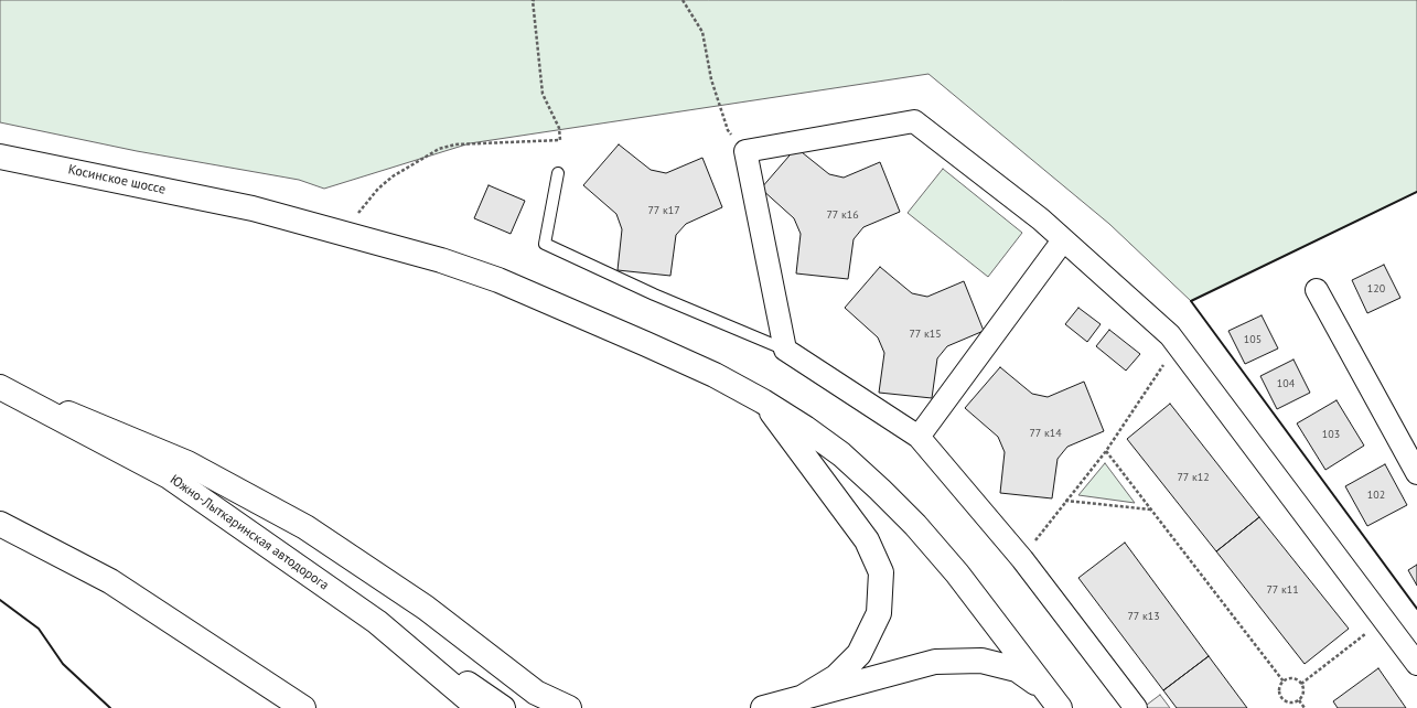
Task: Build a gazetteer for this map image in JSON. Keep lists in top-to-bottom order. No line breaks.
{"streets":{"main road":["Косинское шоссе","Южно-Лыткаринская автодорога"]},"house_numbers":["77 к17","77 к16","120","77 к15","105","104","77 к14","103","77 к12","102","77 к11","77 к13"]}
